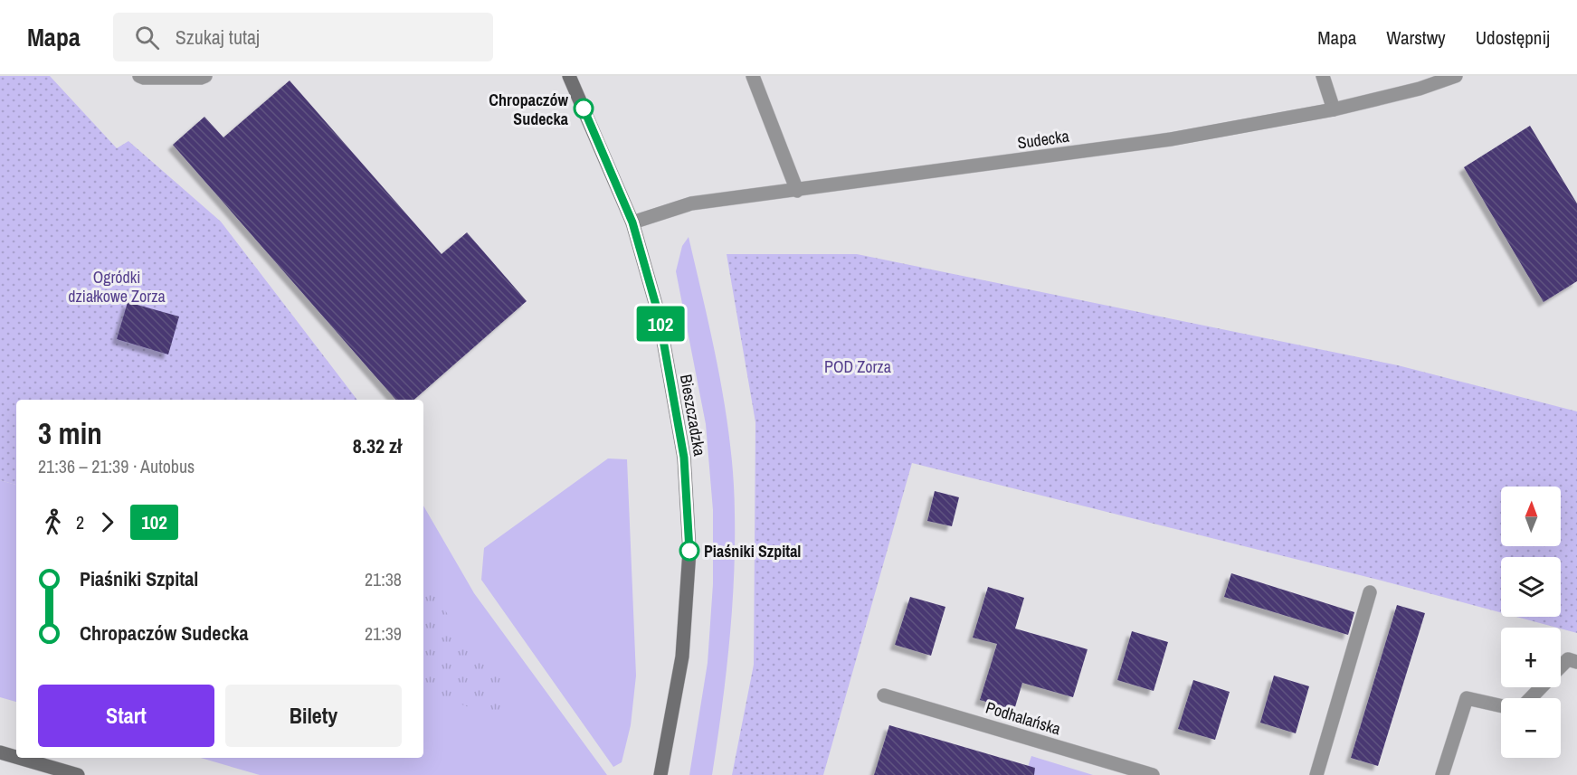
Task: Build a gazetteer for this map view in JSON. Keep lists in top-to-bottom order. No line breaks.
{"streets":{"street":["Sudecka","Bieszczadzka","Podhalańska"]},"crossings":[["Sudecka","Bieszczadzka"]],"parks":["Ogródki działkowe Zorza","POD Zorza"],"places":["Chropaczów Sudecka","Piaśniki Szpital"],"lines":["bus line 102"],"north":"top","page":{"header":"Mapa","search":"Szukaj tutaj","nav":["Mapa","Warstwy","Udostępnij"],"on_map":"102","heading":["3 min","21:36 – 21:39 · Autobus","8.32 zł"],"map_buttons":["+","−"],"legs":["2","102"],"list":[{"name":"Piaśniki Szpital","value":"21:38"},{"name":"Chropaczów Sudecka","value":"21:39"}],"buttons":["Start","Bilety"]}}
